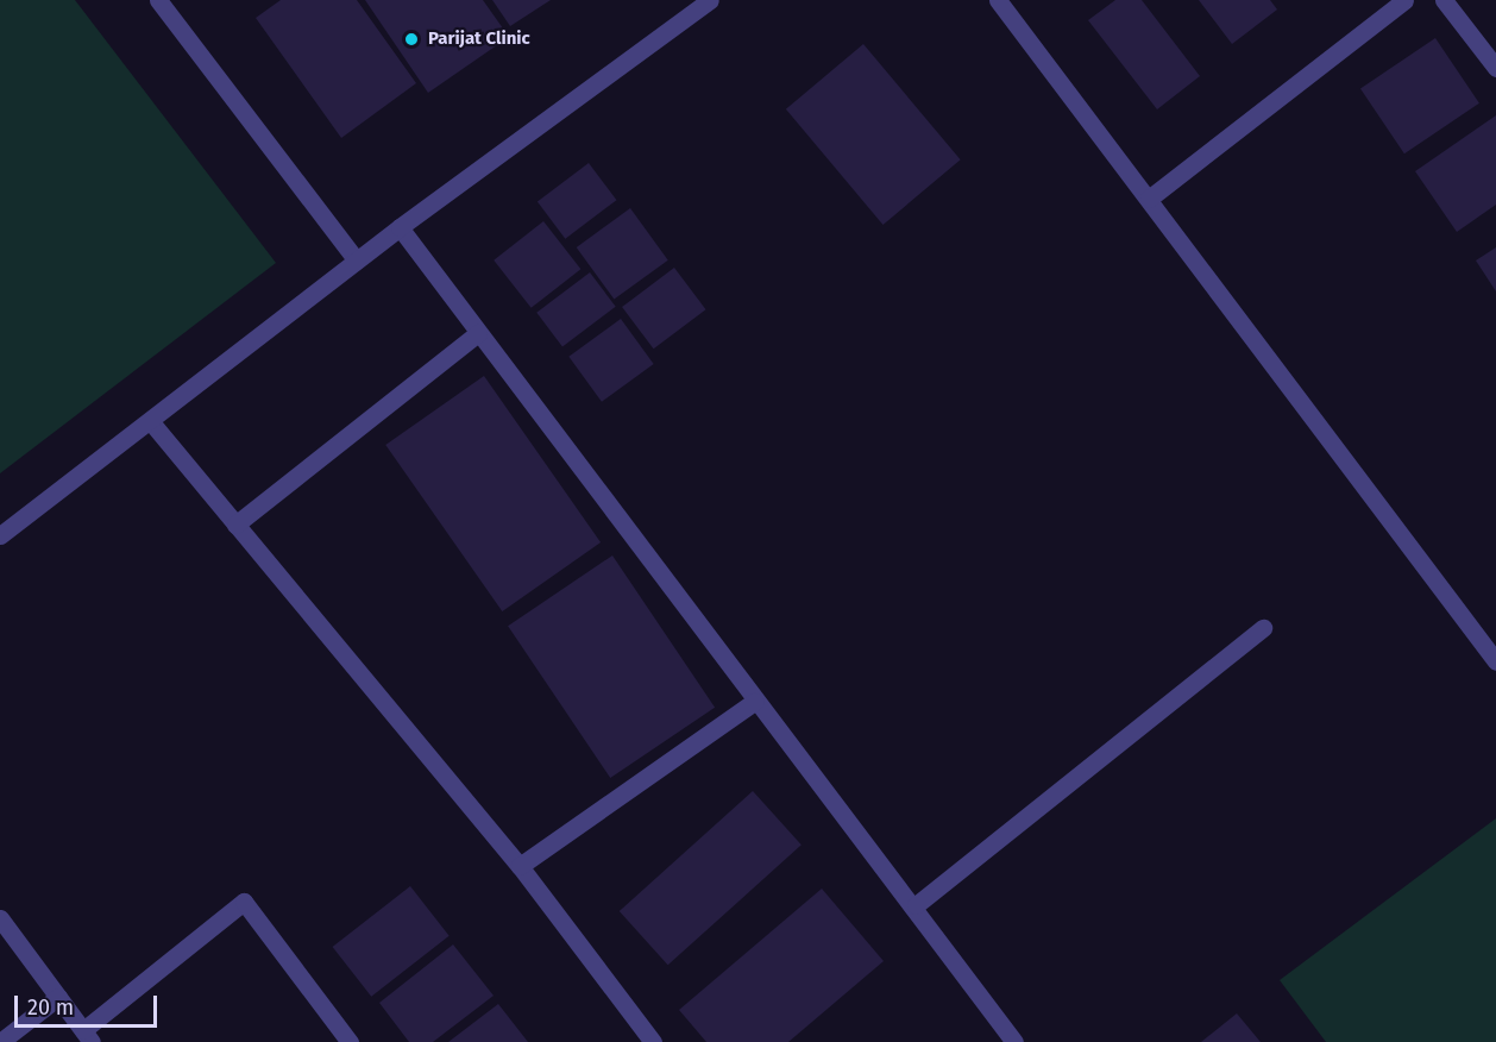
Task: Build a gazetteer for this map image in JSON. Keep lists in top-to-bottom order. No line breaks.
{"places":["Parijat Clinic"],"scale_bar":"20 m"}
